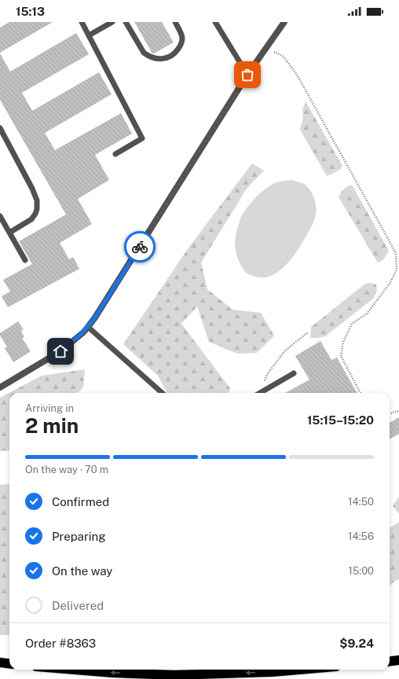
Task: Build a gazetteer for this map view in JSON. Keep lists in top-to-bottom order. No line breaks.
{"page":{"status":"15:13","heading":["2 min","Arriving in","15:15–15:20"],"panel":["Order #8363","$9.24"],"bar":"On the way · 70 m","list":[["Confirmed","14:50"],["Preparing","14:56"],["On the way","15:00"],"Delivered"]}}
